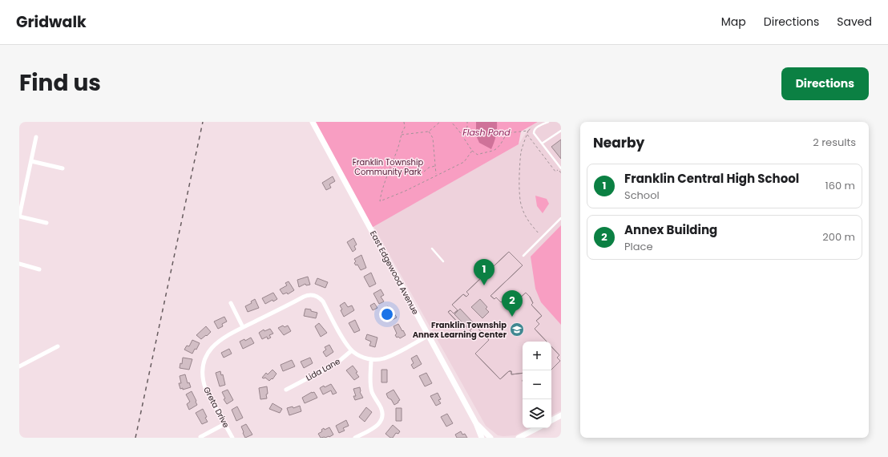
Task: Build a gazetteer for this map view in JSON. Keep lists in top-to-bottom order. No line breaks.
{"streets":{"main road":["East Edgewood Avenue"],"street":["Lida Lane","Greta Drive"]},"crossings":[["Lida Lane","Greta Drive"]],"water":["Flash Pond"],"parks":["Franklin Township Community Park"],"places":{"school or university":["Franklin Township Annex Learning Center"]},"page":{"header":"Gridwalk","nav":["Map","Directions","Saved"],"title":"Find us","buttons":"Directions","heading":["Nearby","2 results"],"list":[{"mark":"1","name":"Franklin Central High School","note":"School","value":"160 m"},{"mark":"2","name":"Annex Building","note":"Place","value":"200 m"}],"pins":["1","2"],"map_buttons":["+","−"]}}
